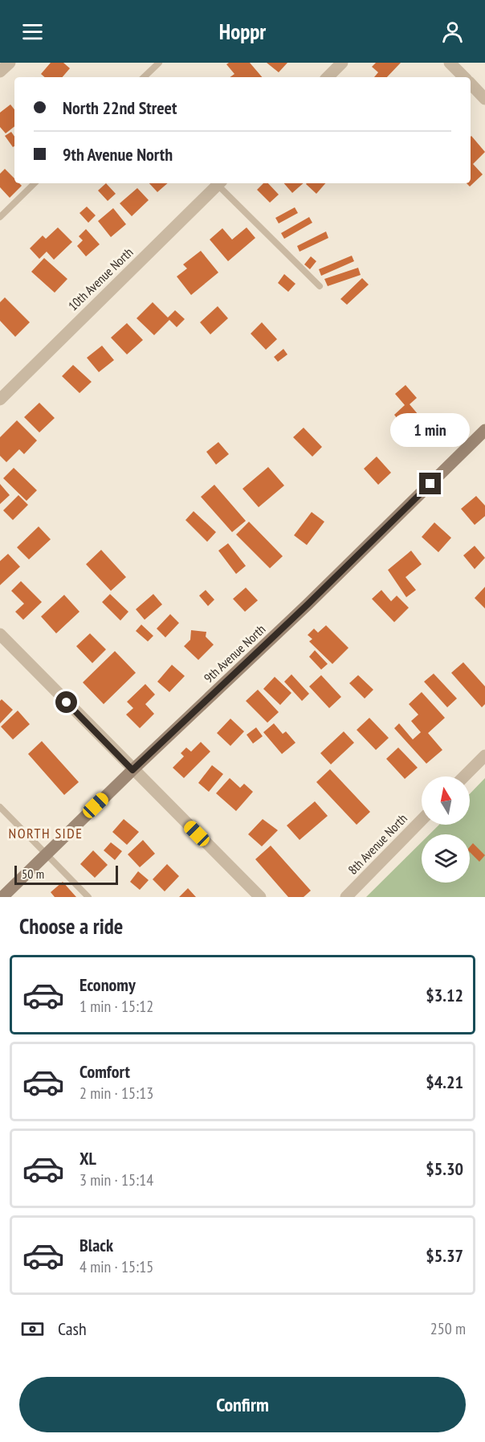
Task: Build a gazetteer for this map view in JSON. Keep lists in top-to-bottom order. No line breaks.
{"streets":{"street":["10th Avenue North","9th Avenue North","8th Avenue North"]},"districts":["NORTH SIDE"],"scale_bar":"50 m","north":"top","page":{"header":"Hoppr","banner":["North 22nd Street","9th Avenue North"],"bubble":"1 min","scale":"50 m","heading":"Choose a ride","list":[{"name":"Economy","note":"1 min · 15:12","value":"$3.12"},{"name":"Comfort","note":"2 min · 15:13","value":"$4.21"},{"name":"XL","note":"3 min · 15:14","value":"$5.30"},{"name":"Black","note":"4 min · 15:15","value":"$5.37"}],"pay":["Cash","250 m"],"buttons":"Confirm"}}
